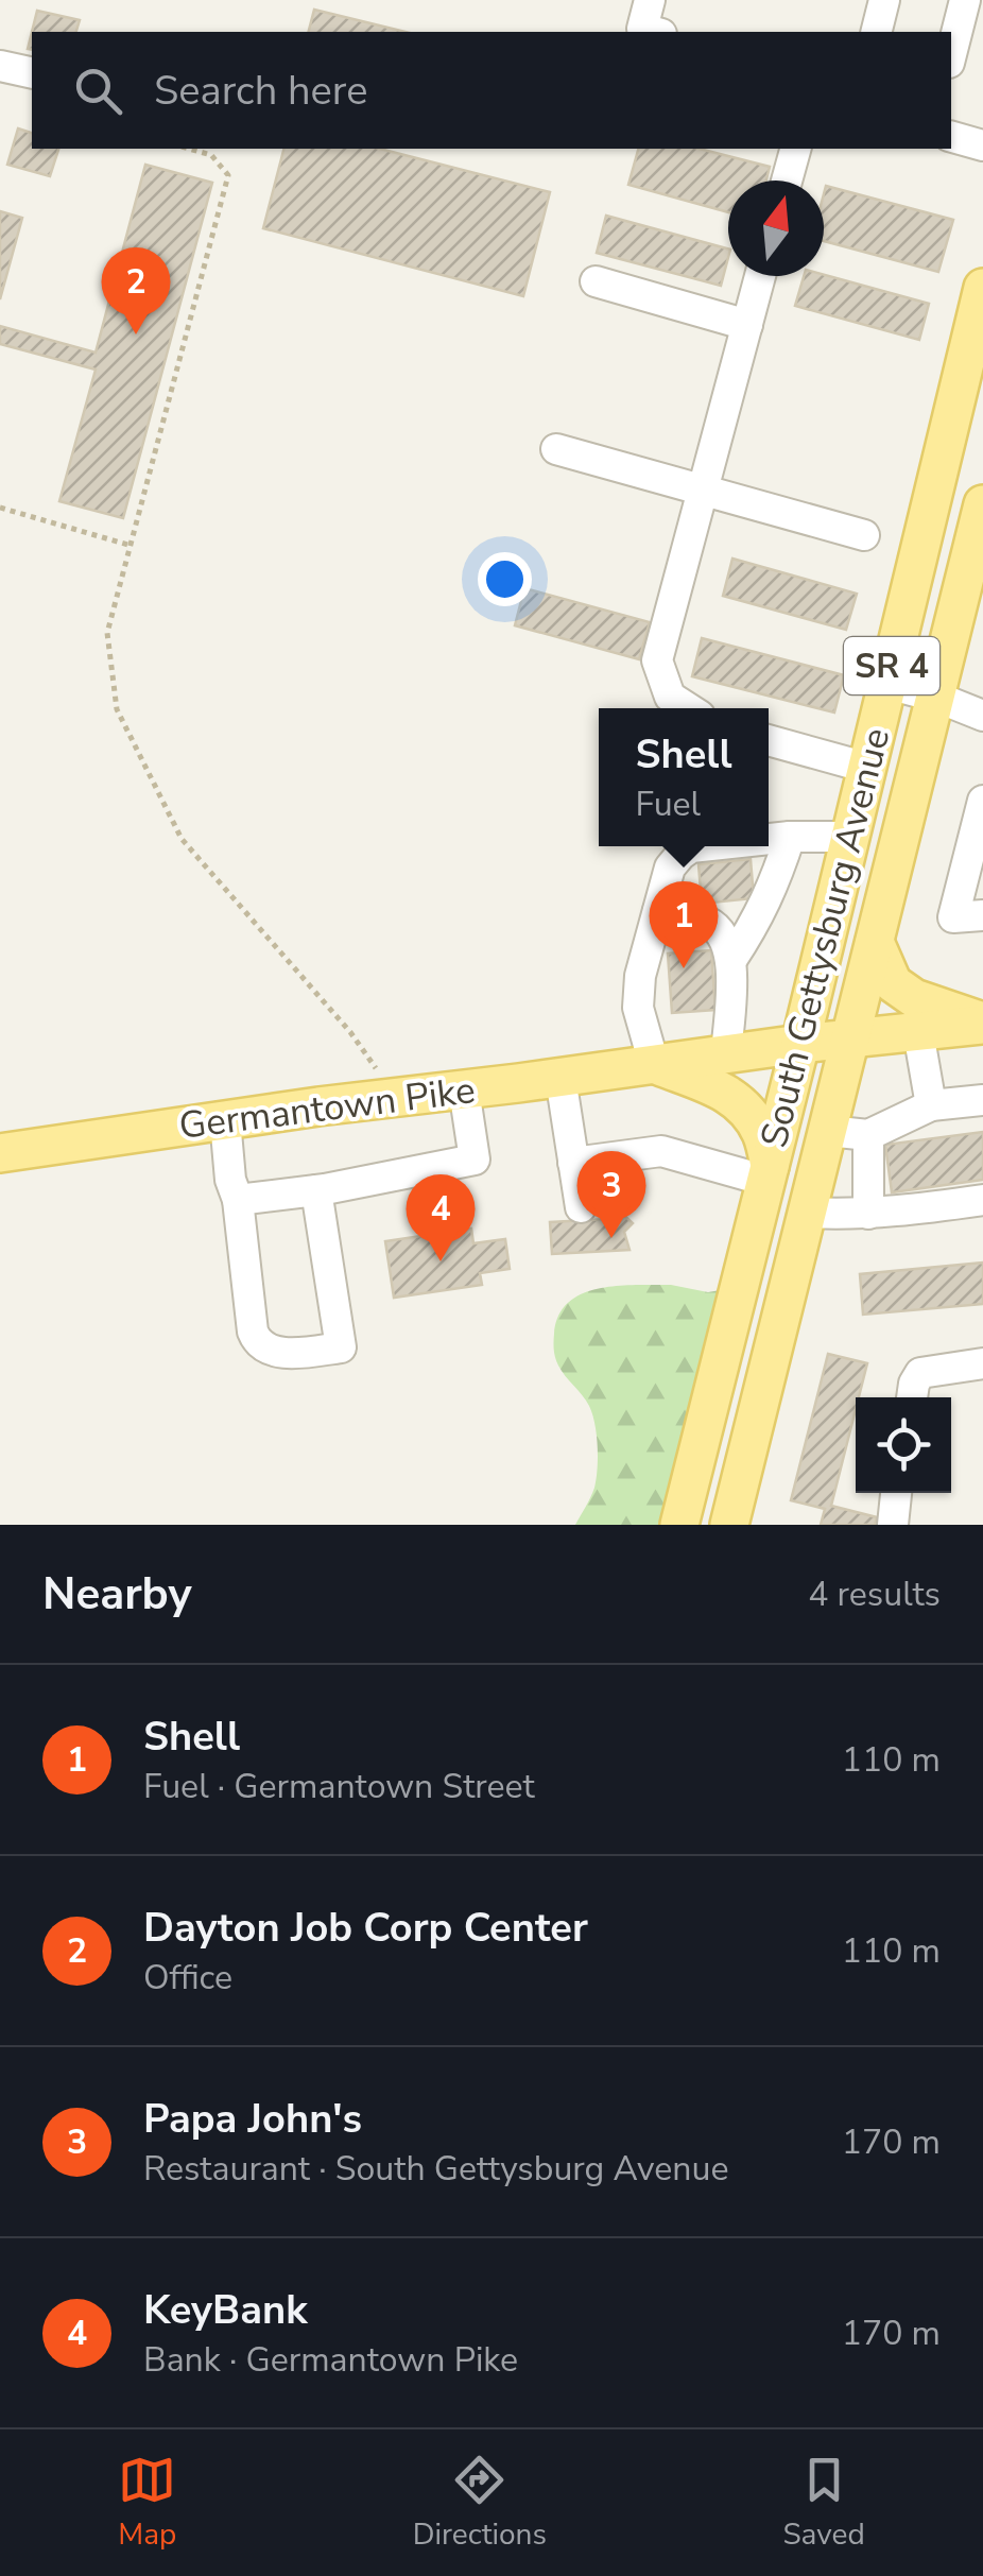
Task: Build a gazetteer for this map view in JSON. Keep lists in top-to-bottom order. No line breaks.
{"streets":{"main road":["SR 4","South Gettysburg Avenue","Germantown Pike"]},"crossings":[["South Gettysburg Avenue","Germantown Pike"]],"north":"top","page":{"search":"Search here","pins":["2","1","3","4"],"popup":["Shell","Fuel"],"heading":["Nearby","4 results"],"list":[{"mark":"1","name":"Shell","note":"Fuel · Germantown Street","value":"110 m"},{"mark":"2","name":"Dayton Job Corp Center","note":"Office","value":"110 m"},{"mark":"3","name":"Papa John's","note":"Restaurant · South Gettysburg Avenue","value":"170 m"},{"mark":"4","name":"KeyBank","note":"Bank · Germantown Pike","value":"170 m"}],"nav":["Map","Directions","Saved"]}}
